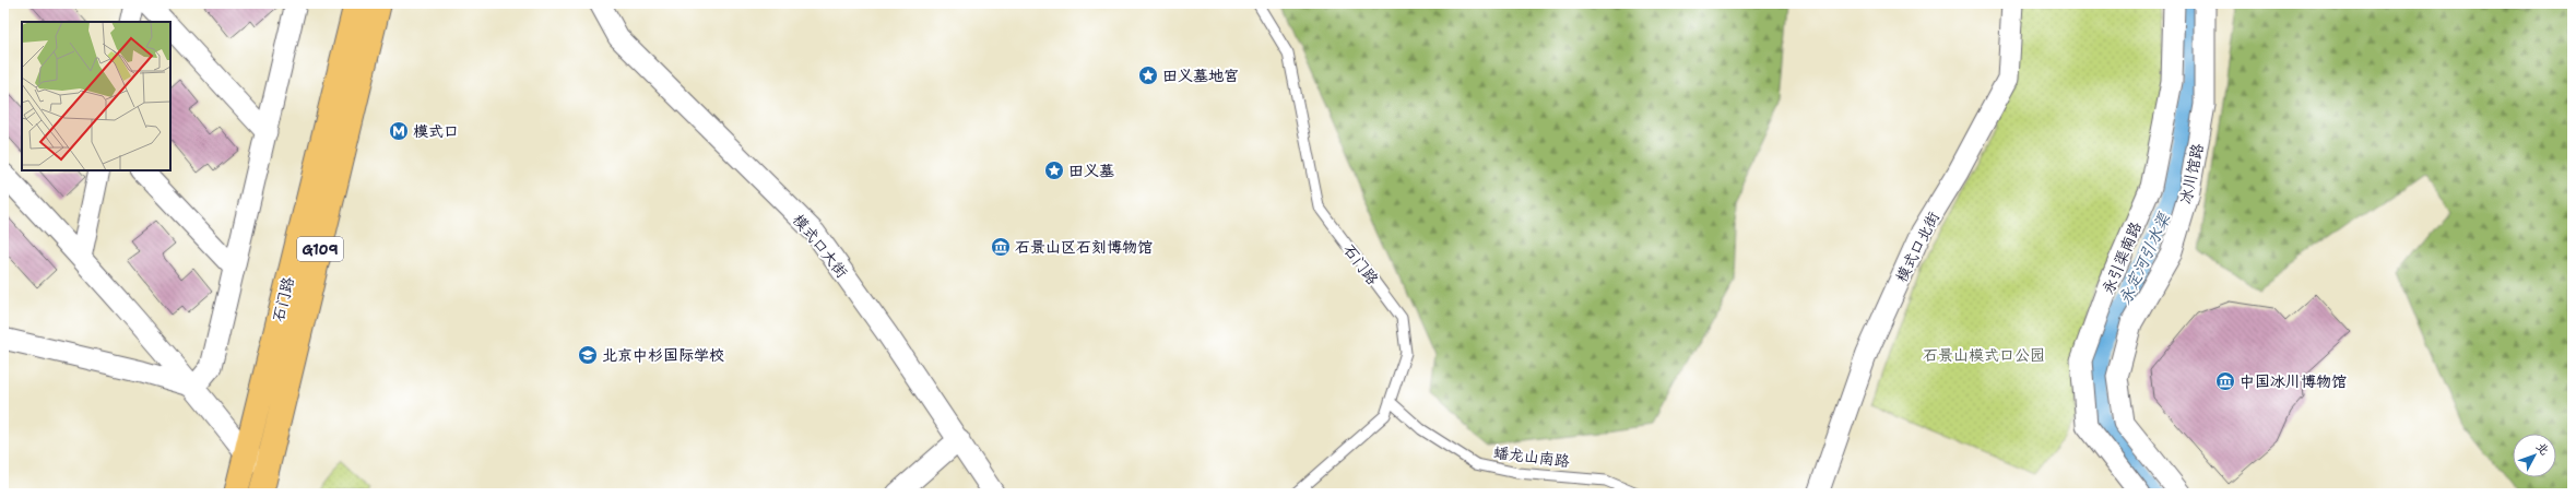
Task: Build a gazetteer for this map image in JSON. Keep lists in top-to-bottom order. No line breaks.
{"streets":{"highway":["G109","石门路"],"street":["冰川馆路","模式口大街","模式口北街","永引渠南路"],"lane":["蟠龙山南路"]},"crossings":[["石门路","蟠龙山南路"]],"water":["永定河引水渠"],"parks":["石景山模式口公园"],"places":{"place":["田义墓地宫","田义墓"],"metro station":["模式口"],"museum":["石景山区石刻博物馆","中国冰川博物馆"],"school or university":["北京中杉国际学校"]},"north":"top right"}
